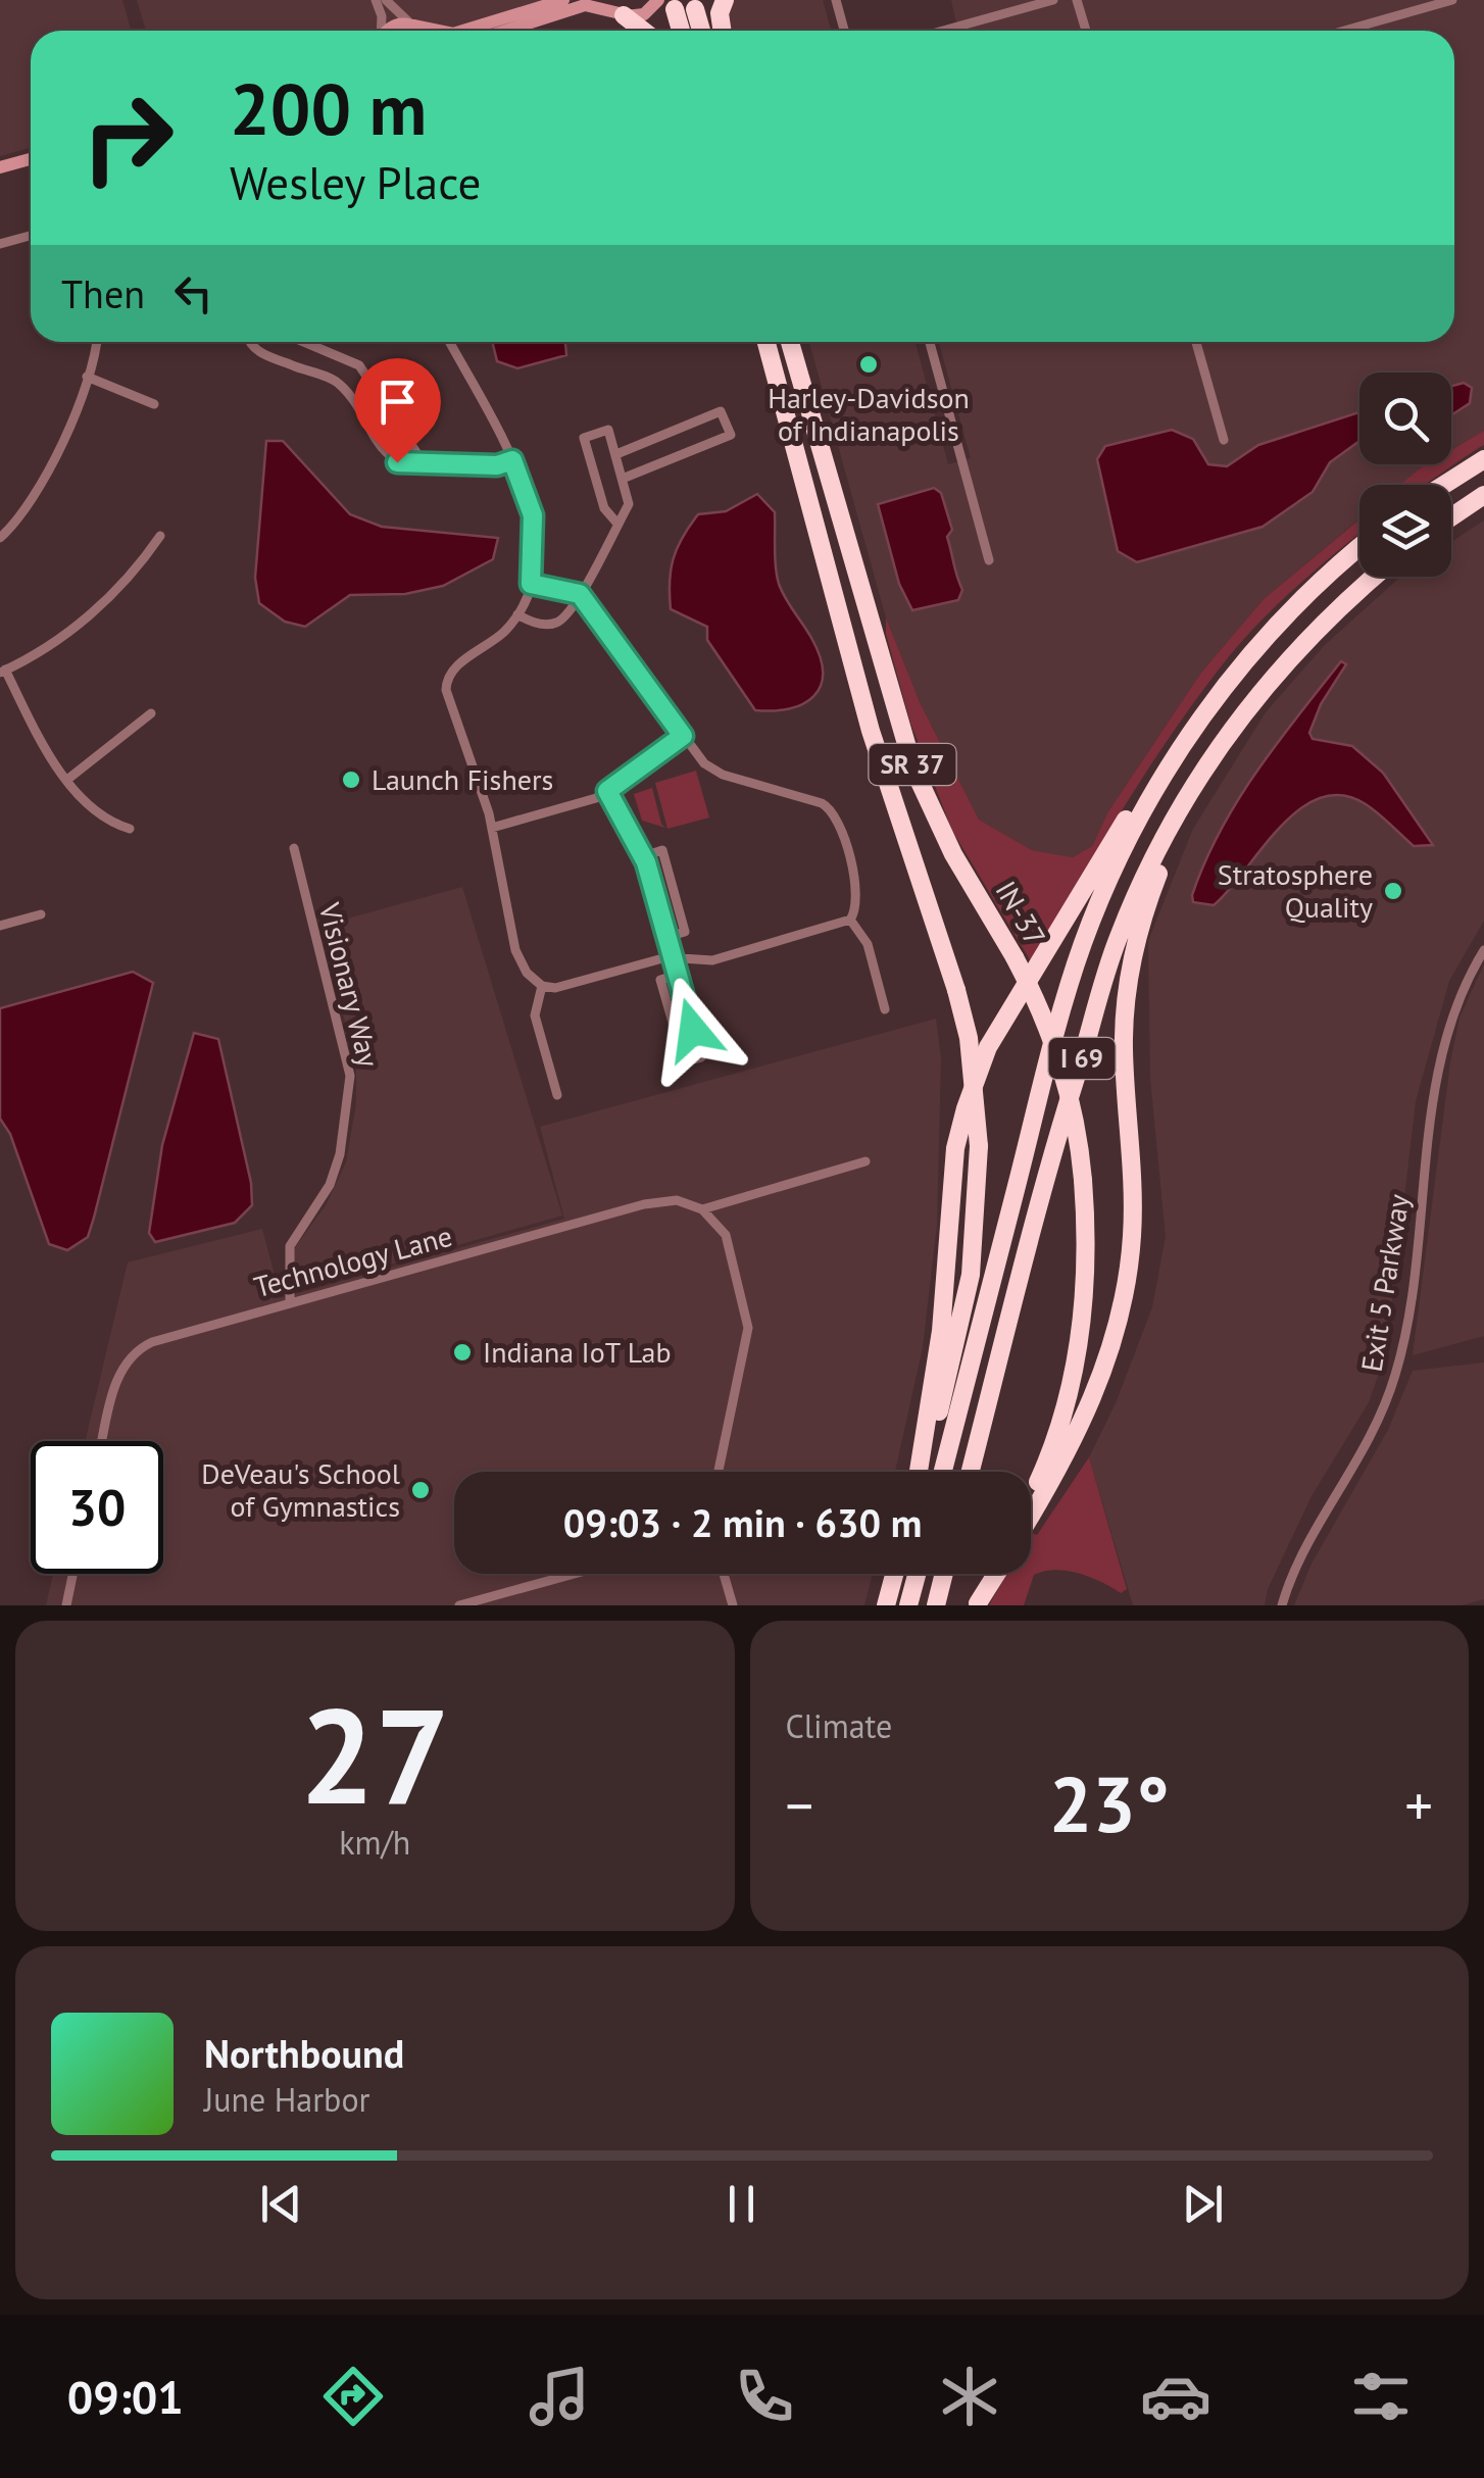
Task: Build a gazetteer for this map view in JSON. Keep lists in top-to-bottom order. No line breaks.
{"streets":{"highway":["SR 37","IN-37","I 69"],"street":["Visionary Way","Technology Lane","Exit 5 Parkway"]},"crossings":[["Visionary Way","Technology Lane"]],"places":["Harley-Davidson of Indianapolis","Launch Fishers","Stratosphere Quality","Indiana IoT Lab","DeVeau's School of Gymnastics"],"page":{"turn":["200 m","Wesley Place"],"then":"Then","limit":"30","trip":"09:03 · 2 min · 630 m","tile":[["27","km/h"],"Climate"],"heat":["−","23°","+"],"song":["Northbound","June Harbor"],"tabs":"09:01"}}
